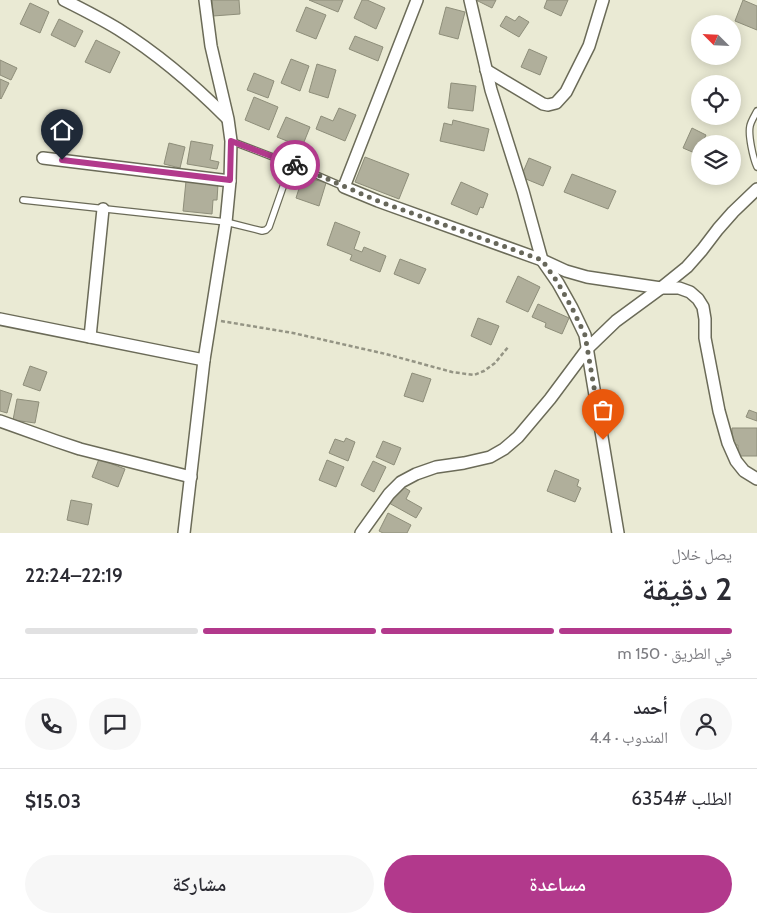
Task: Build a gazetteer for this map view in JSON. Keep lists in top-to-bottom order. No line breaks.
{"north":"top left","page":{"heading":["2 دقيقة","يصل خلال","22:19–22:24"],"panel":["أحمد","المندوب · 4.4","الطلب #6354","$15.03"],"bar":"في الطريق · 150 m","buttons":["مساعدة","مشاركة"]}}
